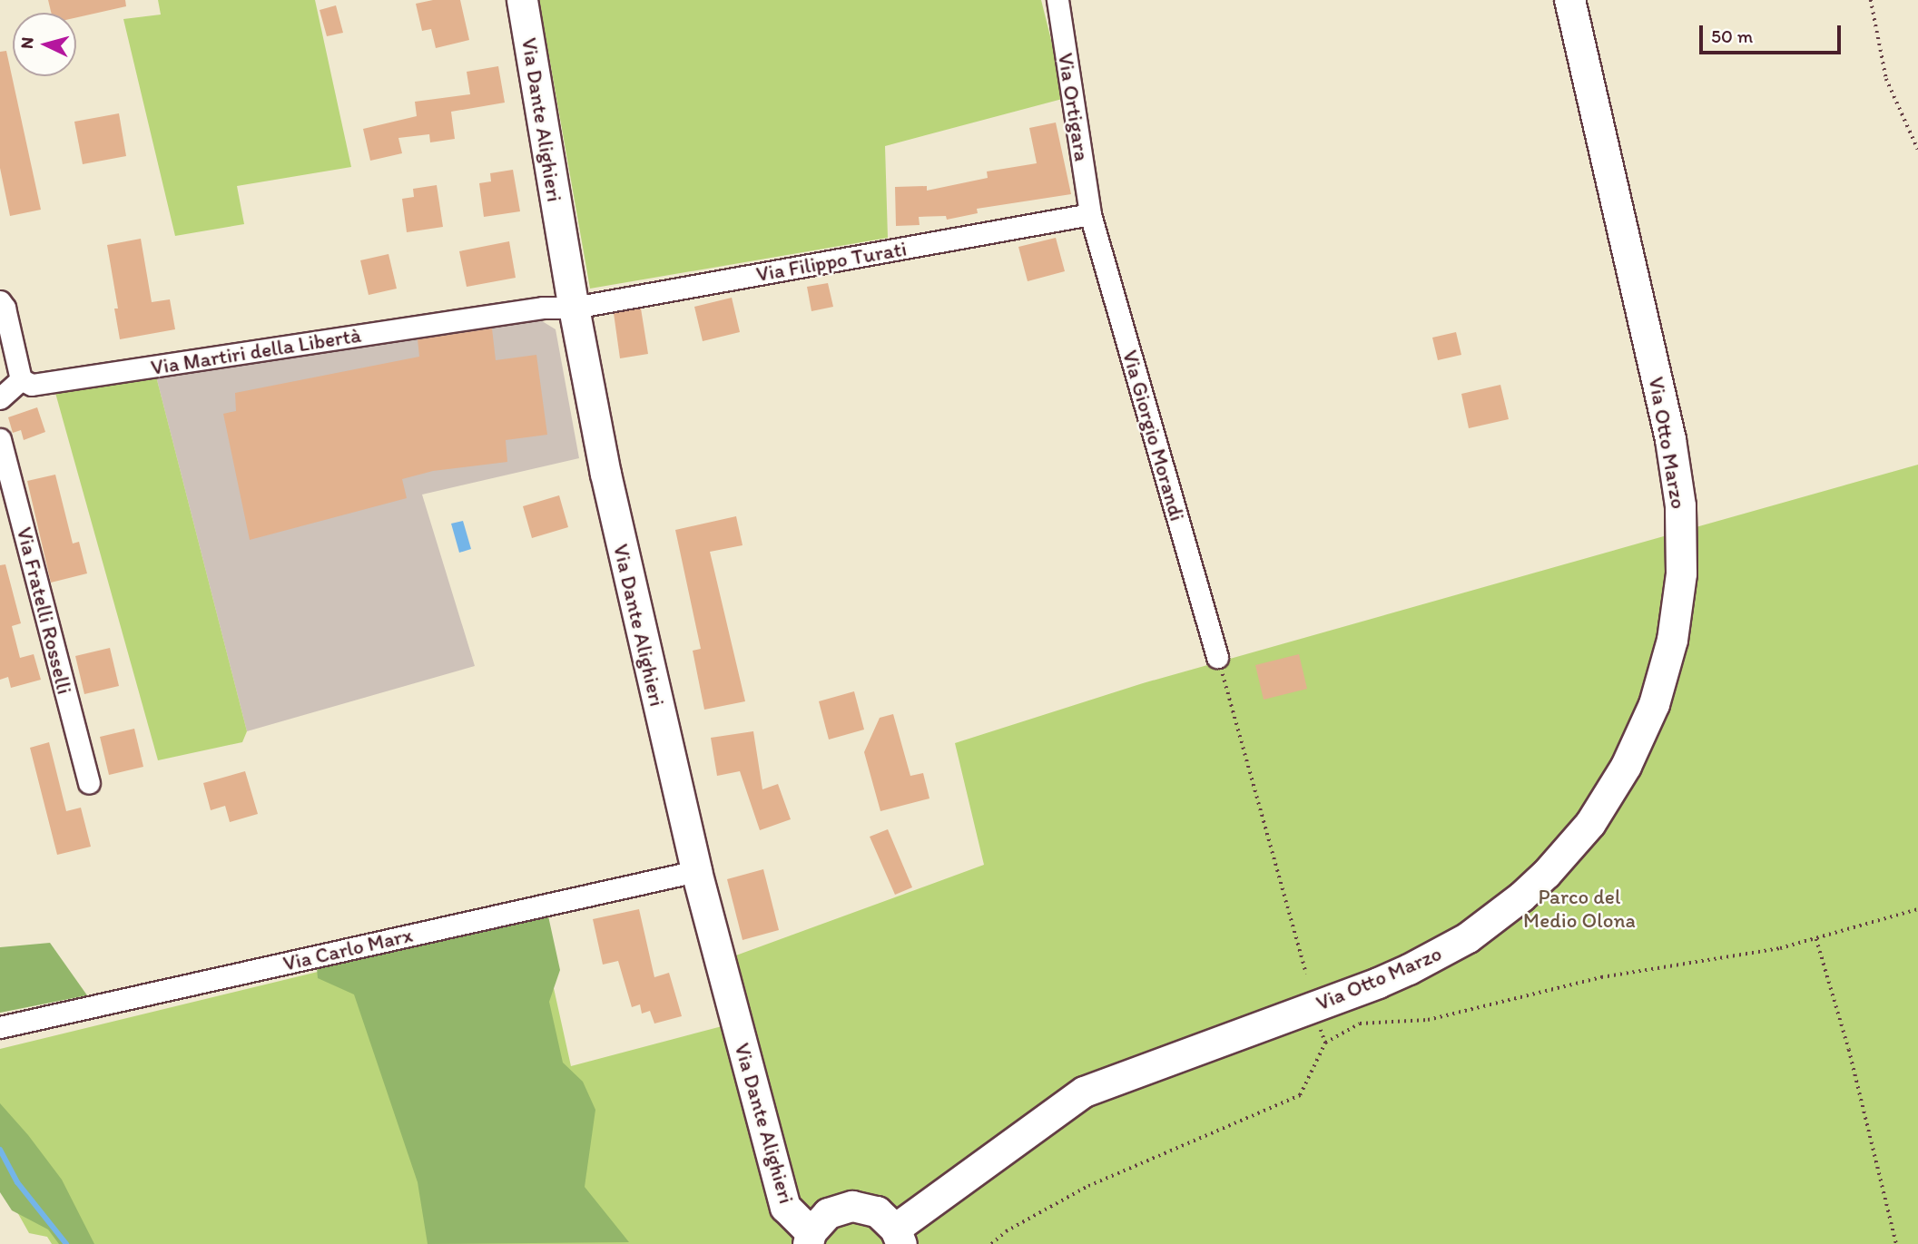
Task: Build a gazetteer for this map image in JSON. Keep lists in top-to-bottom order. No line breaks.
{"streets":{"street":["Via Ortigara","Via Dante Alighieri","Via Filippo Turati","Via Martiri della Libertà","Via Giorgio Morandi","Via Otto Marzo","Via Fratelli Rosselli","Via Carlo Marx"]},"crossings":[["Via Ortigara","Via Filippo Turati"],["Via Ortigara","Via Giorgio Morandi"],["Via Dante Alighieri","Via Filippo Turati"],["Via Dante Alighieri","Via Martiri della Libertà"],["Via Dante Alighieri","Via Otto Marzo"],["Via Dante Alighieri","Via Carlo Marx"],["Via Filippo Turati","Via Martiri della Libertà"],["Via Filippo Turati","Via Giorgio Morandi"]],"parks":["Parco del Medio Olona"],"scale_bar":"50 m","north":"left"}
